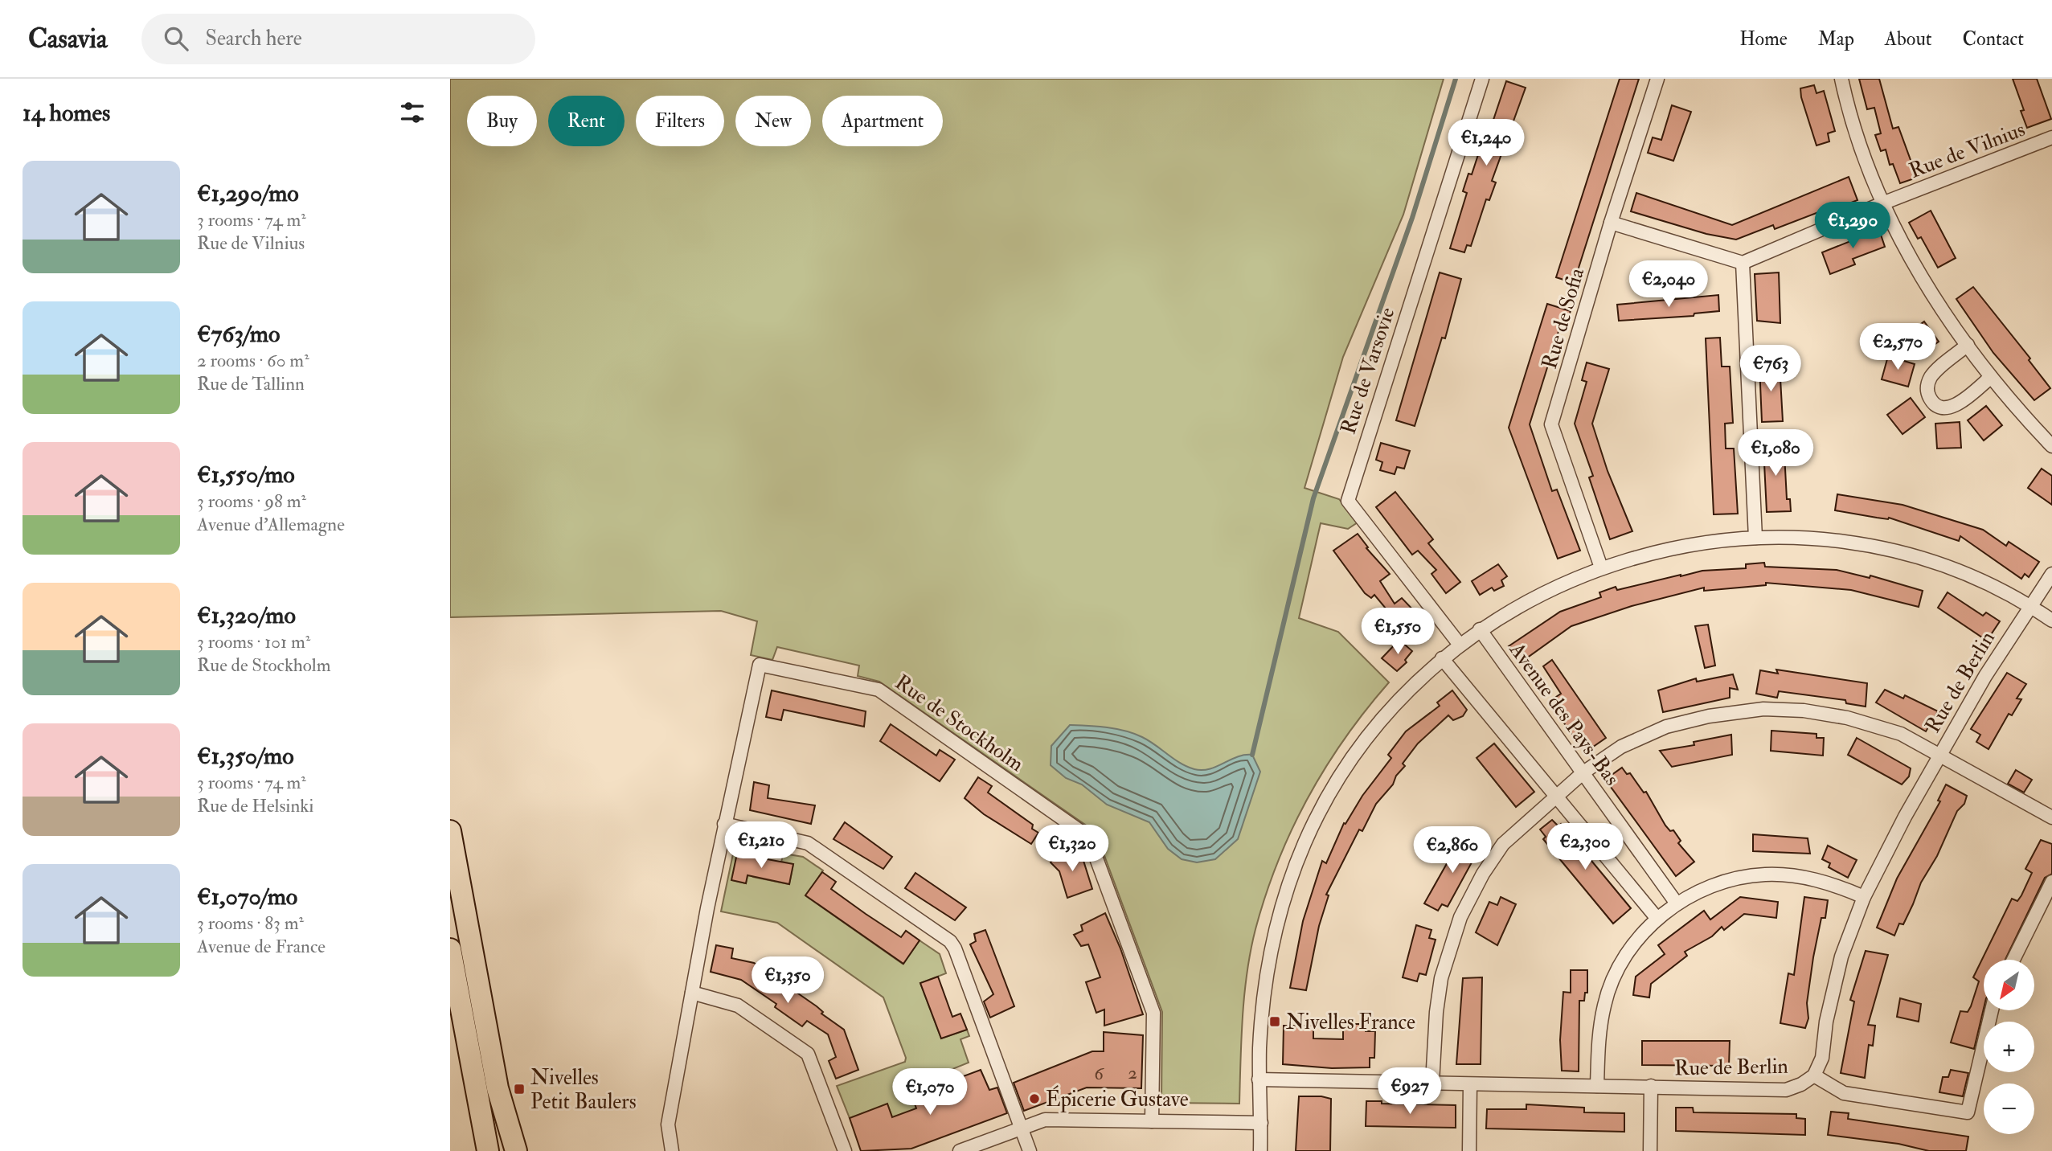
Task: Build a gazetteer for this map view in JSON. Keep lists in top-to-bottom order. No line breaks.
{"streets":{"street":["Rue de Vilnius","Rue de Sofia","Rue de Varsovie","Rue de Berlin","Avenue des Pays-Bas","Rue de Stockholm"]},"places":{"transit":["Nivelles France","Nivelles Petit Baulers"],"other":["Épicerie Gustave"]},"house_numbers":["2","6"],"north":"bottom left","page":{"header":"Casavia","search":"Search here","nav":["Home","Map","About","Contact"],"heading":"14 homes","chip":["Buy","Rent","Filters","New","Apartment"],"price":["€1,240","€1,290","€2,040","€2,570","€763","€1,080","€1,550","€1,210","€2,300","€1,320","€2,860","€1,350","€927","€1,070"],"list":[{"name":"€1,290/mo","note":"3 rooms · 74 m² · Rue de Vilnius"},{"name":"€763/mo","note":"2 rooms · 60 m² · Rue de Tallinn"},{"name":"€1,550/mo","note":"3 rooms · 98 m² · Avenue d'Allemagne"},{"name":"€1,320/mo","note":"3 rooms · 101 m² · Rue de Stockholm"},{"name":"€1,350/mo","note":"3 rooms · 74 m² · Rue de Helsinki"},{"name":"€1,070/mo","note":"3 rooms · 83 m² · Avenue de France"}],"map_buttons":["+","−"]}}
